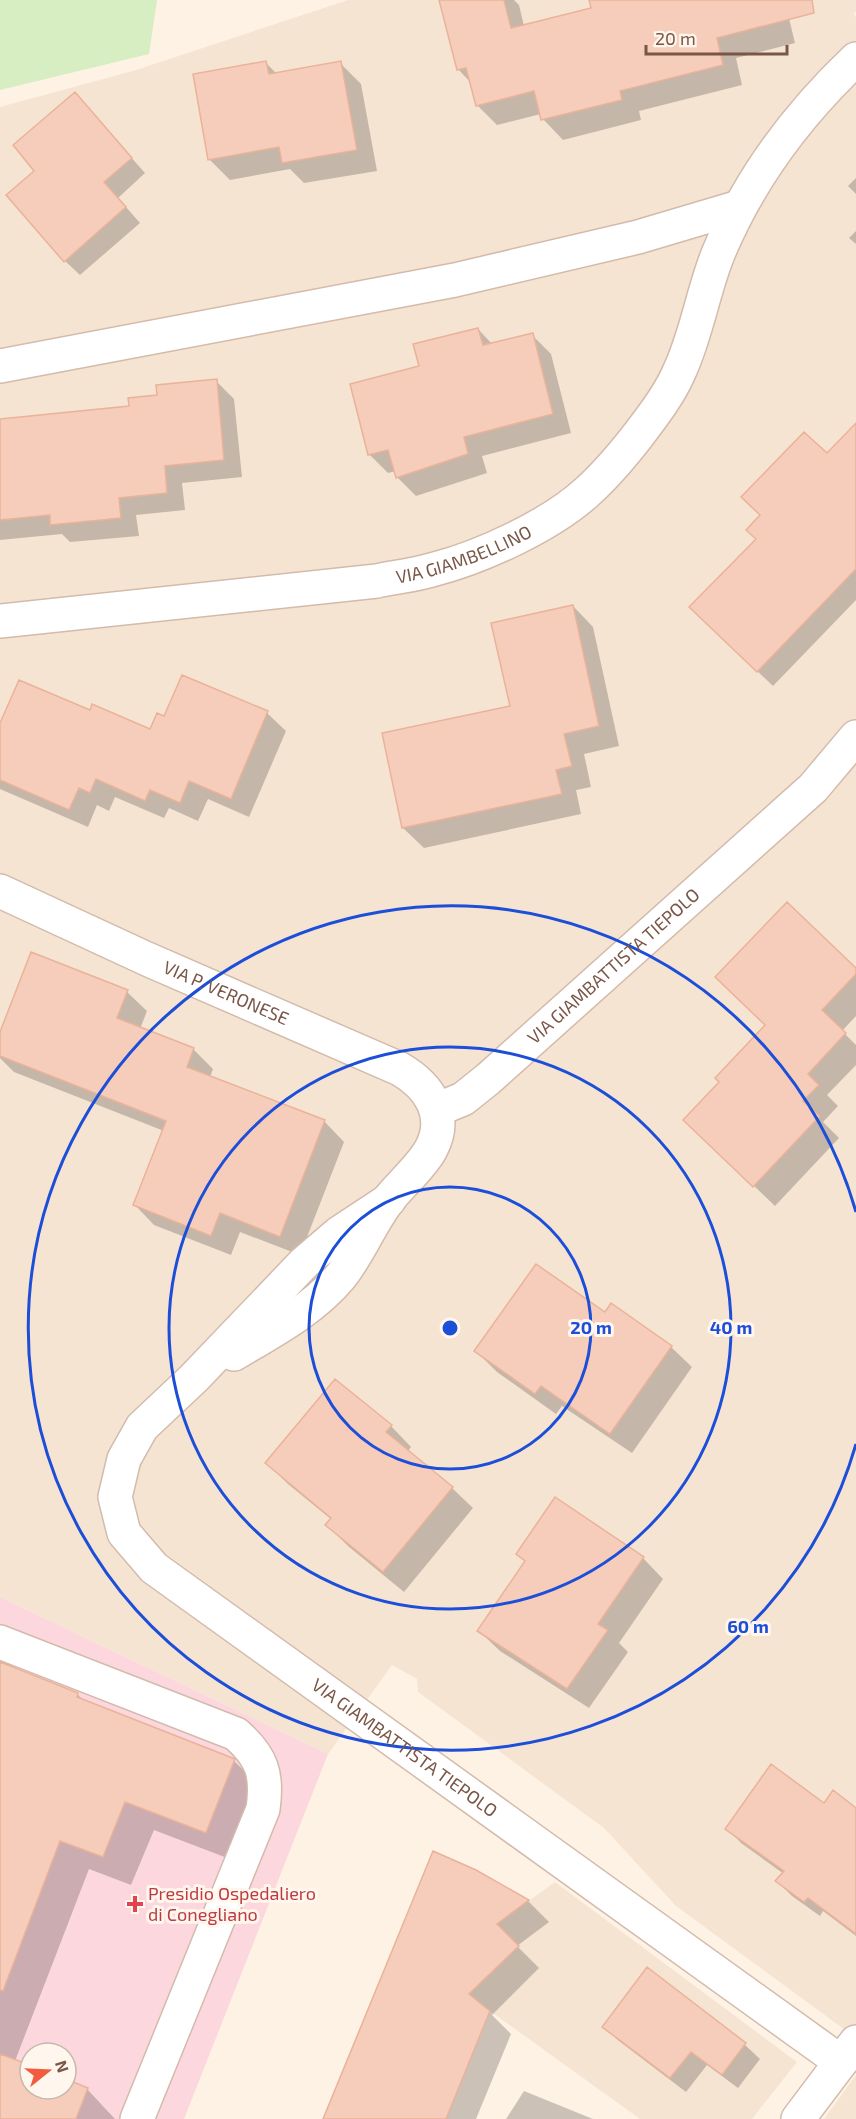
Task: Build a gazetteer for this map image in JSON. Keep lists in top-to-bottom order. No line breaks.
{"streets":{"street":["VIA GIAMBELLINO","VIA GIAMBATTISTA TIEPOLO","VIA P. VERONESE"]},"crossings":[["VIA GIAMBATTISTA TIEPOLO","VIA P. VERONESE"]],"places":{"health":["Presidio Ospedaliero di Conegliano"]},"scale_bar":"20 m","north":"right","rings":["20 m","40 m","60 m"]}
